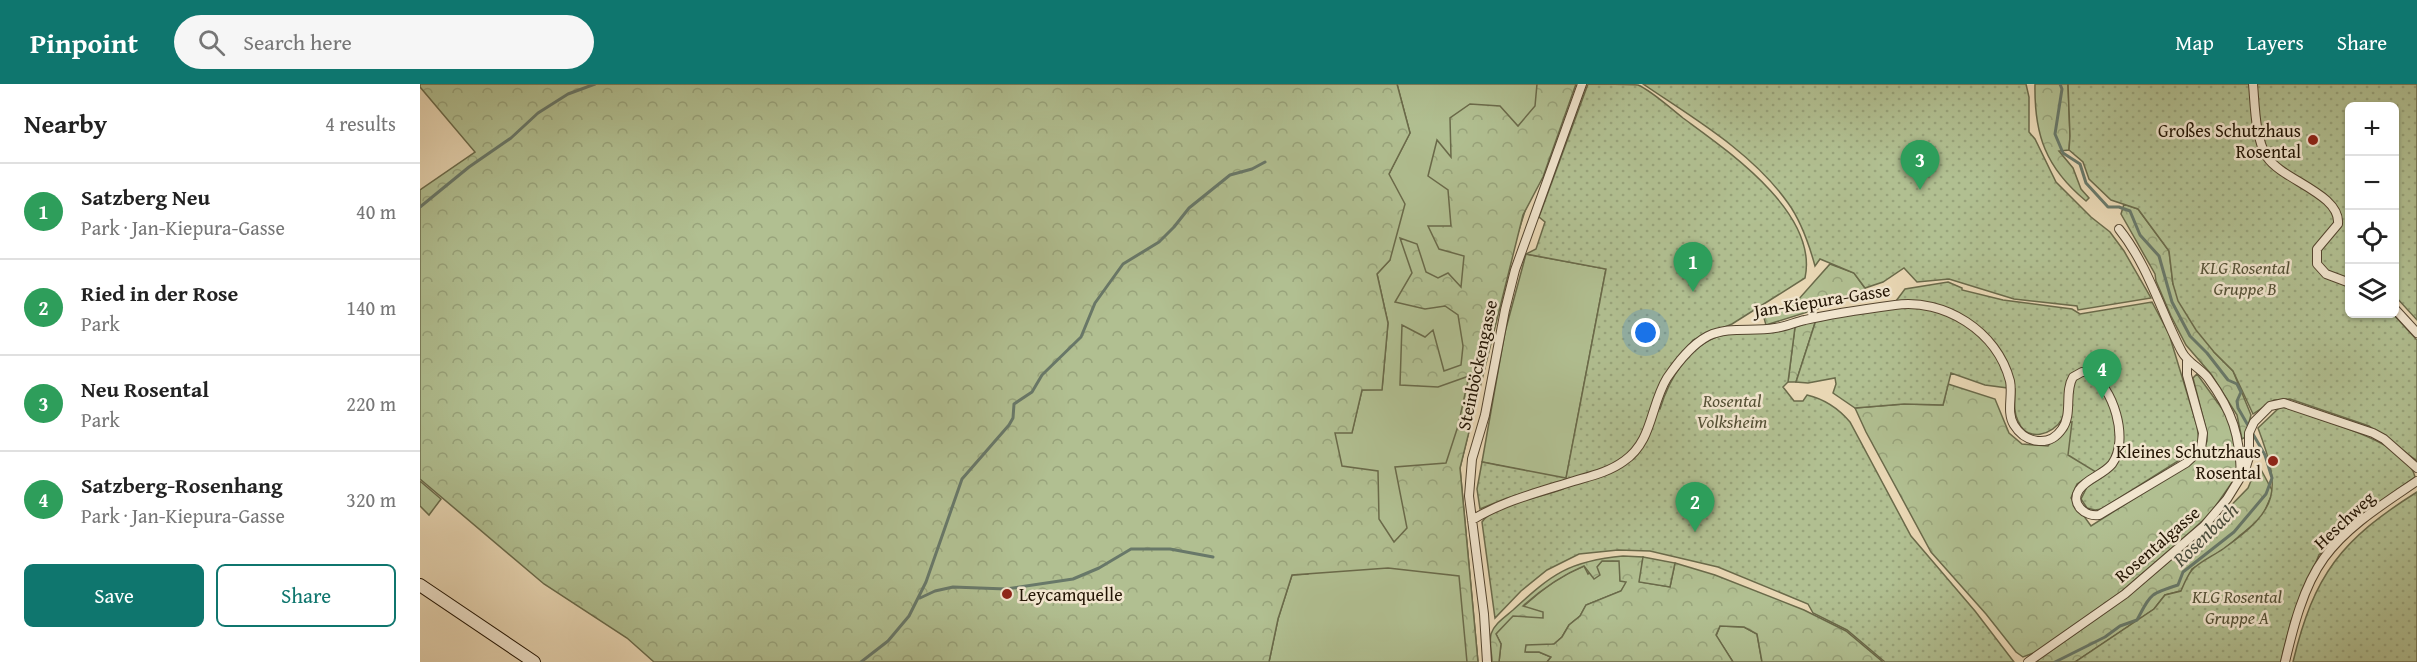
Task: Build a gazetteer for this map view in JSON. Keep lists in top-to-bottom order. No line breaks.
{"streets":{"street":["Jan-Kiepura-Gasse","Steinböckengasse","Heschweg","Rosentalgasse"]},"crossings":[["Jan-Kiepura-Gasse","Steinböckengasse"],["Jan-Kiepura-Gasse","Rosentalgasse"]],"water":["Rosenbach"],"parks":["KLG Rosental Gruppe B","Rosental Volksheim","KLG Rosental Gruppe A"],"places":["Großes Schutzhaus Rosental","Kleines Schutzhaus Rosental","Leycamquelle"],"page":{"header":"Pinpoint","search":"Search here","nav":["Map","Layers","Share"],"heading":["Nearby","4 results"],"map_buttons":["+","−"],"pins":["3","1","4","2"],"list":[{"mark":"1","name":"Satzberg Neu","note":"Park · Jan-Kiepura-Gasse","value":"40 m"},{"mark":"2","name":"Ried in der Rose","note":"Park","value":"140 m"},{"mark":"3","name":"Neu Rosental","note":"Park","value":"220 m"},{"mark":"4","name":"Satzberg-Rosenhang","note":"Park · Jan-Kiepura-Gasse","value":"320 m"}],"buttons":["Save","Share"]}}
